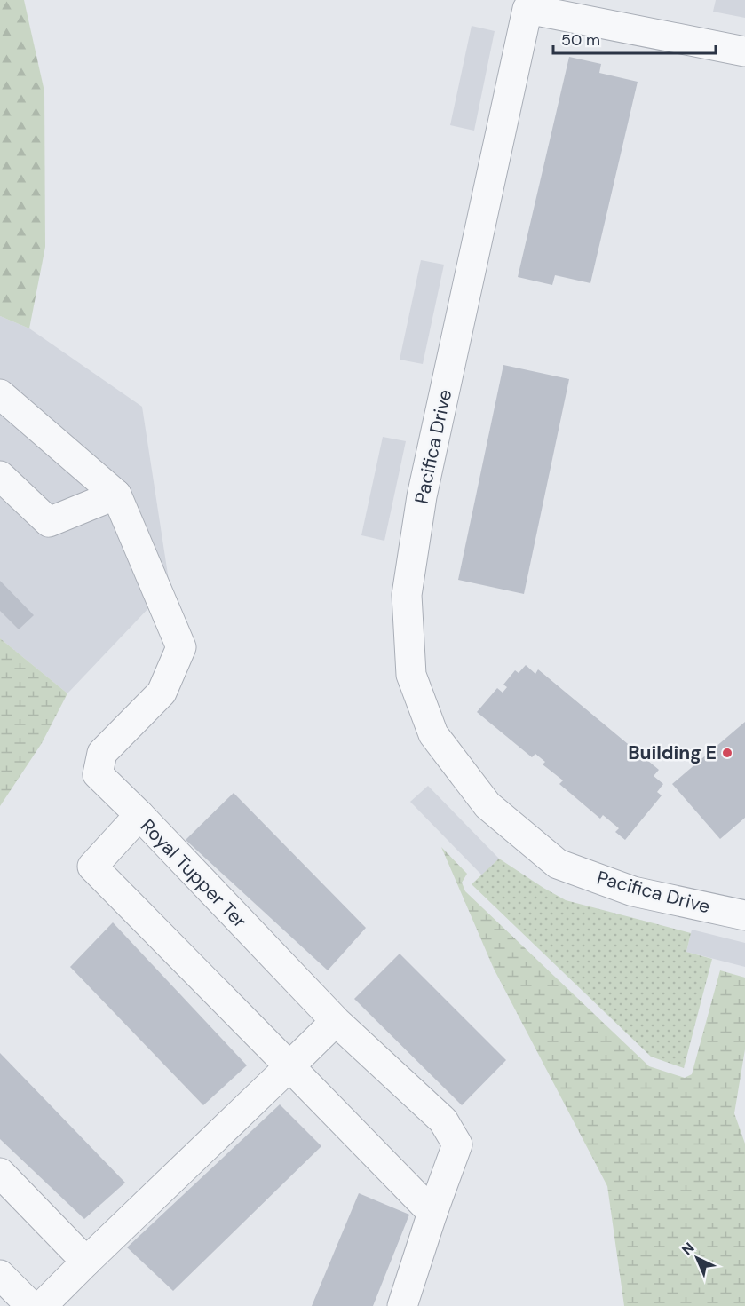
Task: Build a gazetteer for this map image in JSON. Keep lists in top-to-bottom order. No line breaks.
{"streets":{"street":["Pacifica Drive","Royal Tupper Ter"]},"places":["Building E"],"scale_bar":"50 m","north":"top left"}
